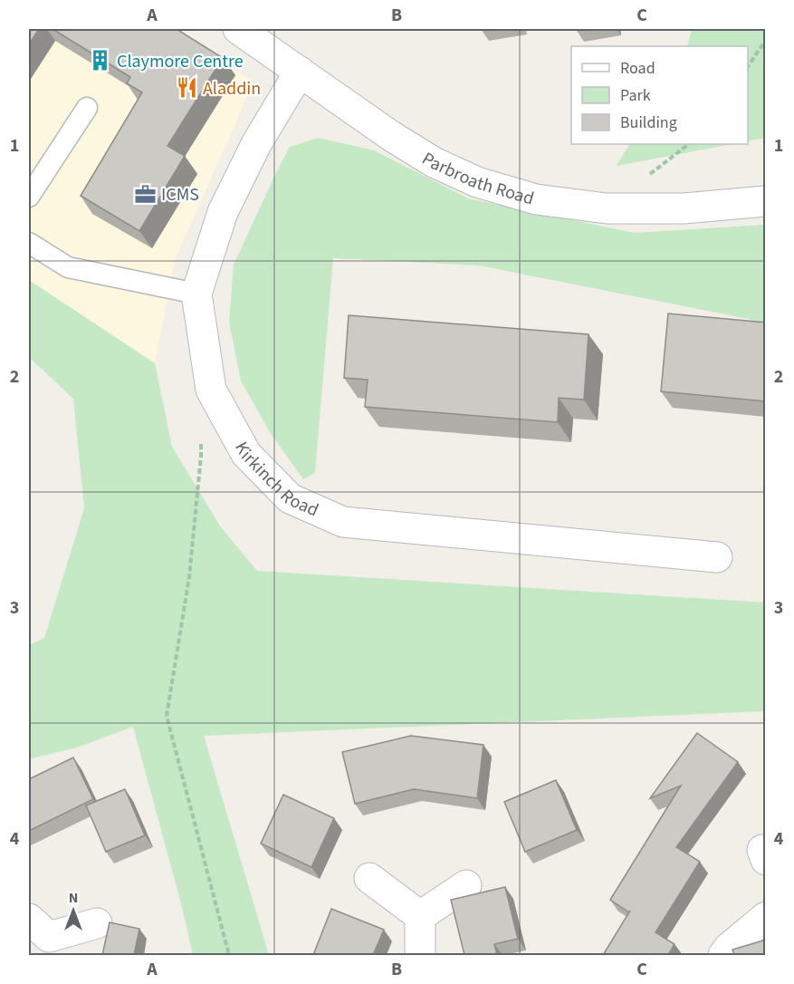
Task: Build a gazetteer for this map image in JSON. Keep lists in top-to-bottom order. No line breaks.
{"streets":{"street":["Parbroath Road","Kirkinch Road"]},"crossings":[["Parbroath Road","Kirkinch Road"]],"places":{"building":["Claymore Centre"],"restaurant":["Aladdin"],"office":["ICMS"]},"legend":["Road","Park","Building"],"north":"top","grid":{"columns":["A","B","C"],"rows":["1","2","3","4"]}}
